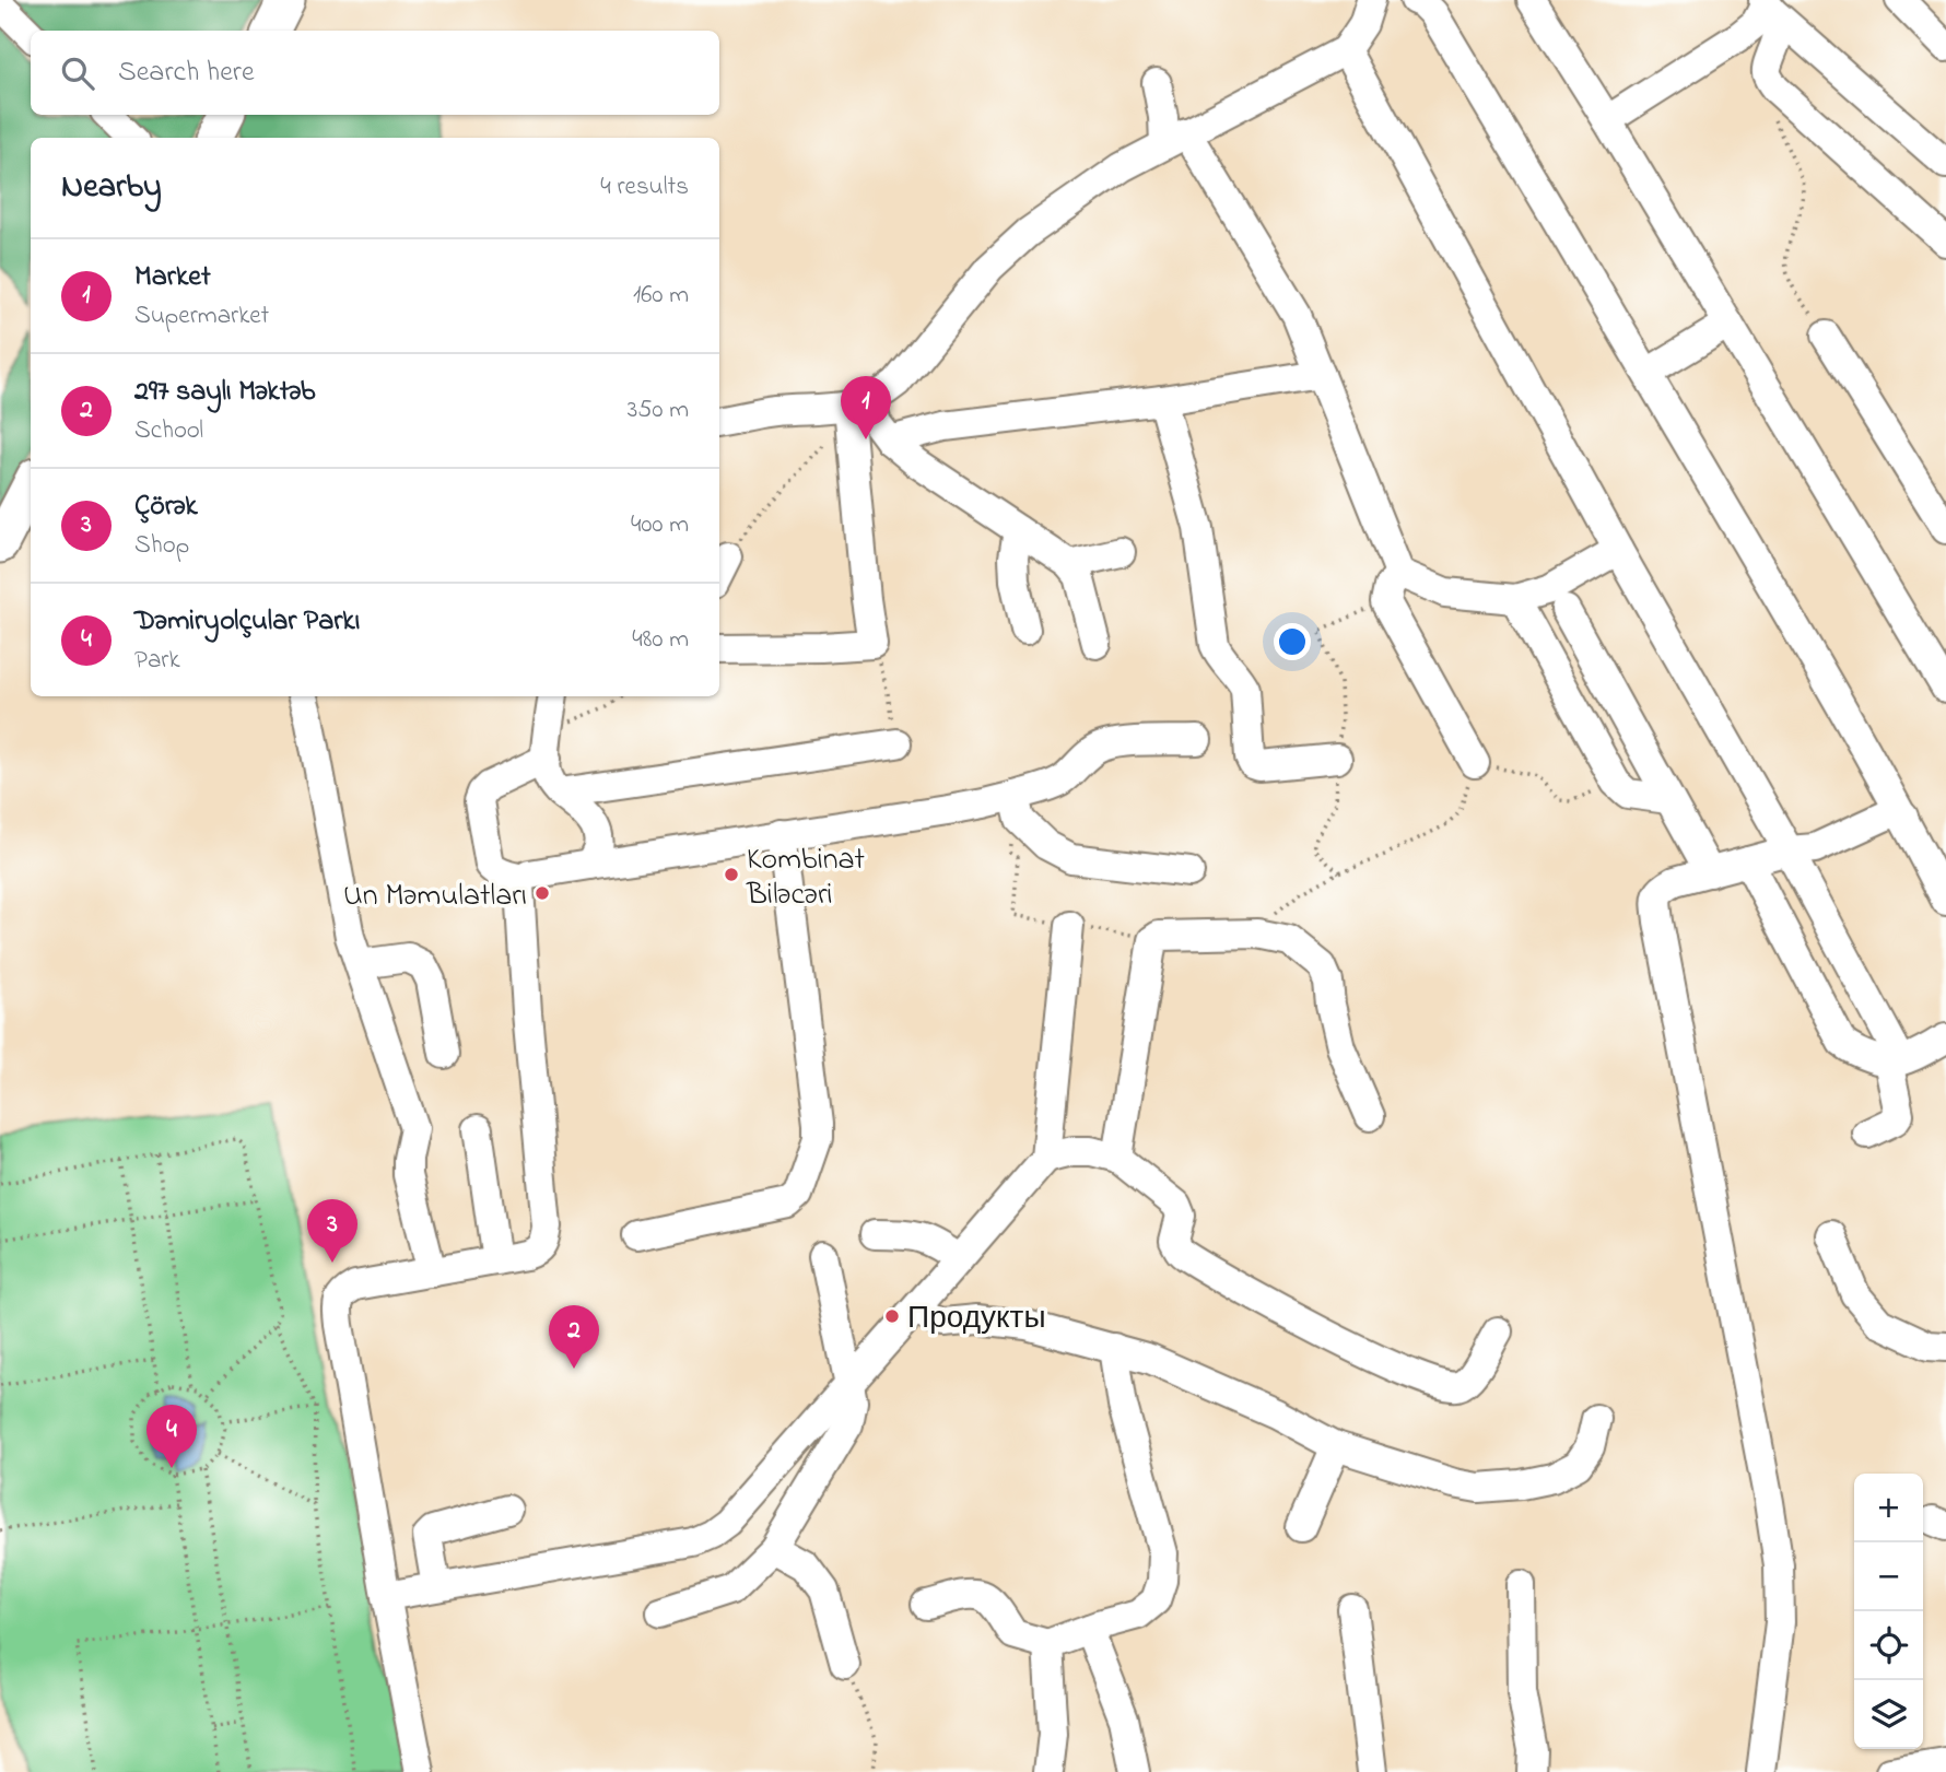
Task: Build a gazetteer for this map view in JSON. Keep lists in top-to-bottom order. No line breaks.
{"places":["Kombinat Biləcəri","Un Məmulatları","Продукты"],"page":{"search":"Search here","heading":["Nearby","4 results"],"list":[{"mark":"1","name":"Market","note":"Supermarket","value":"160 m"},{"mark":"2","name":"297 saylı Məktəb","note":"School","value":"350 m"},{"mark":"3","name":"Çörək","note":"Shop","value":"400 m"},{"mark":"4","name":"Dəmiryolçular Parkı","note":"Park","value":"480 m"}],"pins":["1","3","2","4"],"map_buttons":["+","−"]}}
